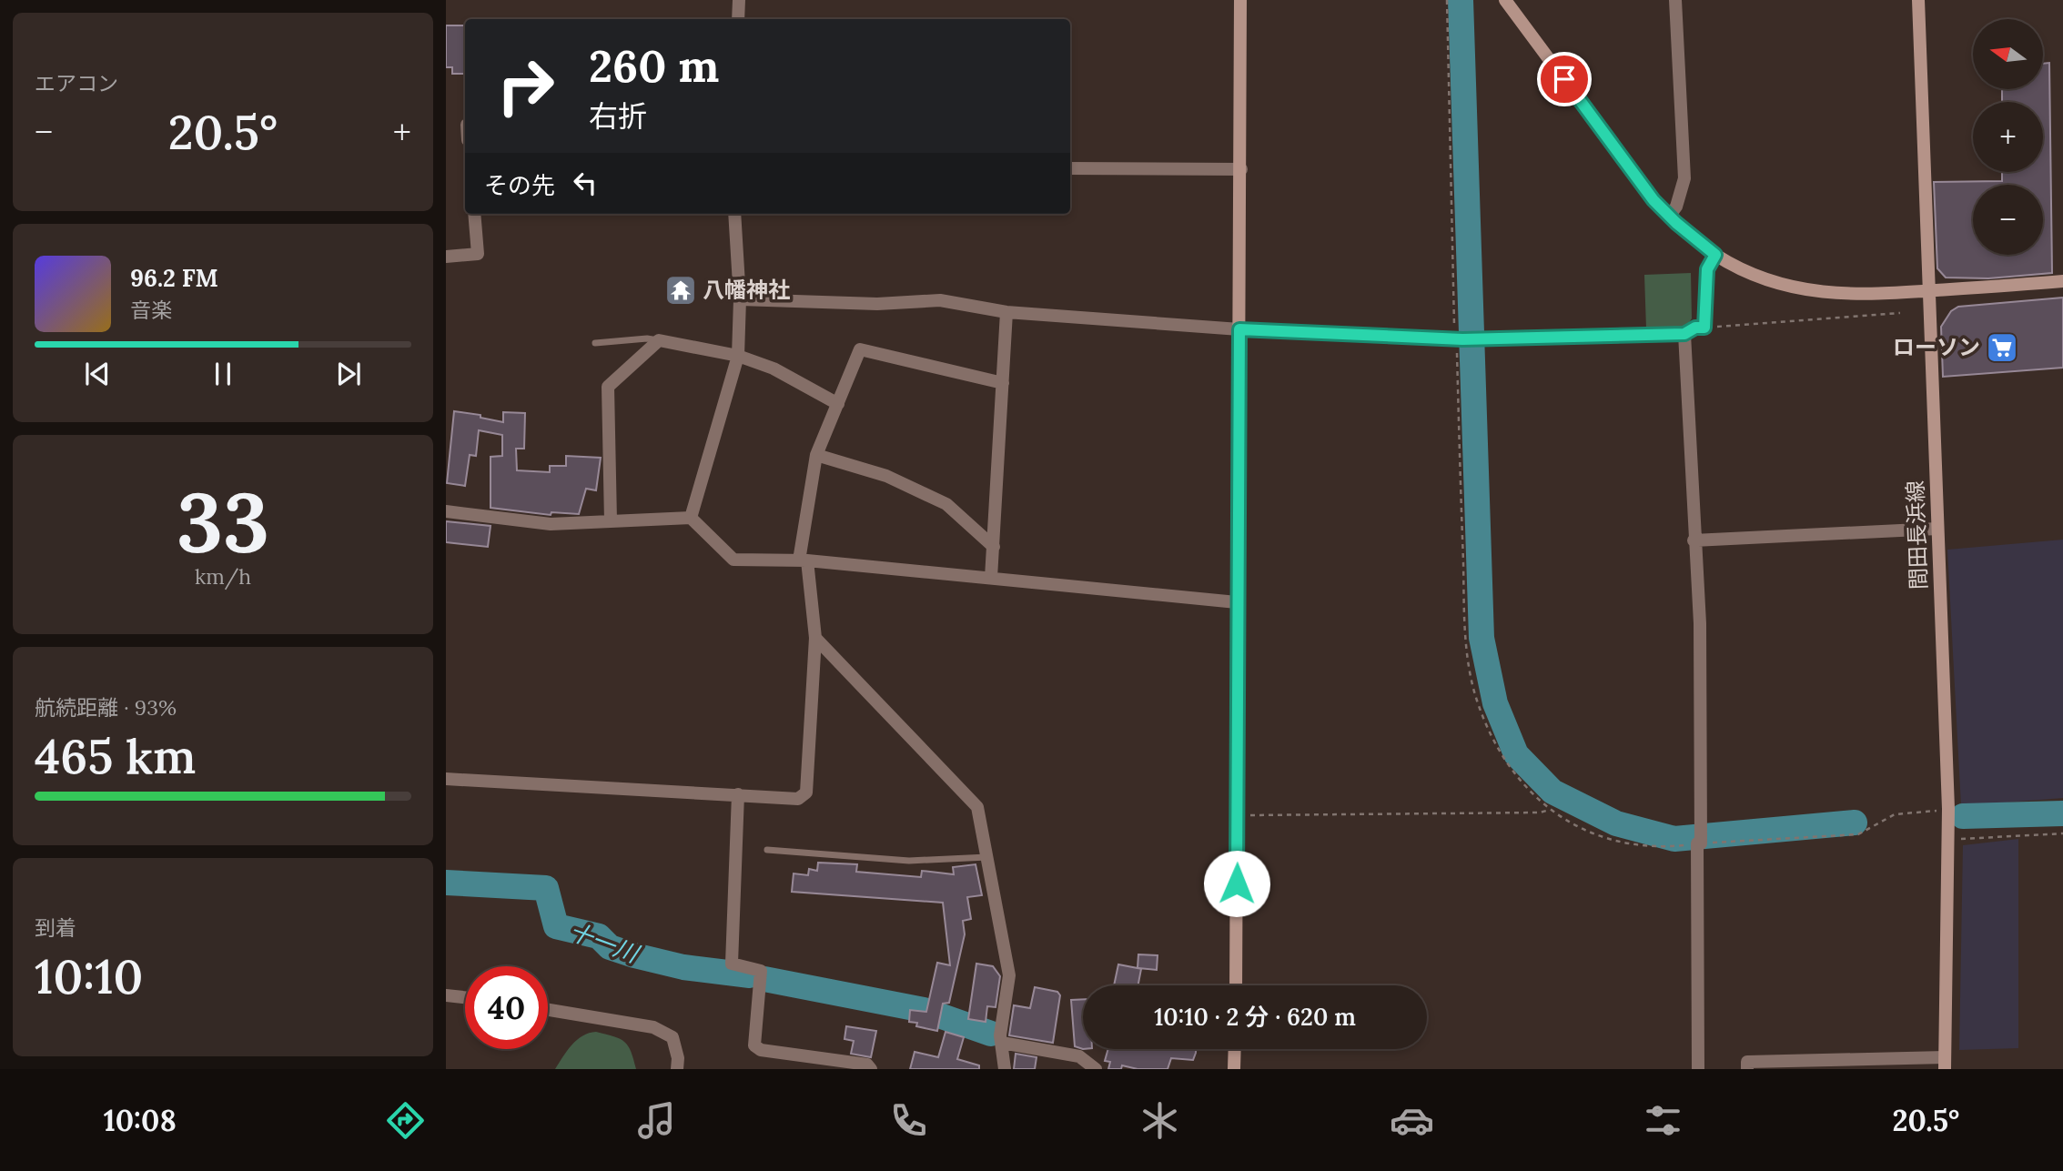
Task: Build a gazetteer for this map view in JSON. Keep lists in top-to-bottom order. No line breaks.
{"streets":{"main road":["間田長浜線"]},"water":["十一川"],"places":{"temple":["八幡神社"],"supermarket":["ローソン"]},"north":"left","page":{"tile":["エアコン",["33","km/h"],["航続距離 · 93%","465 km"],["到着","10:10"]],"map_buttons":["+","−"],"turn":["260 m","右折"],"heat":["−","20.5°","+"],"then":"その先","song":["96.2 FM","音楽"],"limit":"40","trip":"10:10 · 2 分 · 620 m","tabs":["10:08","20.5°"]}}
